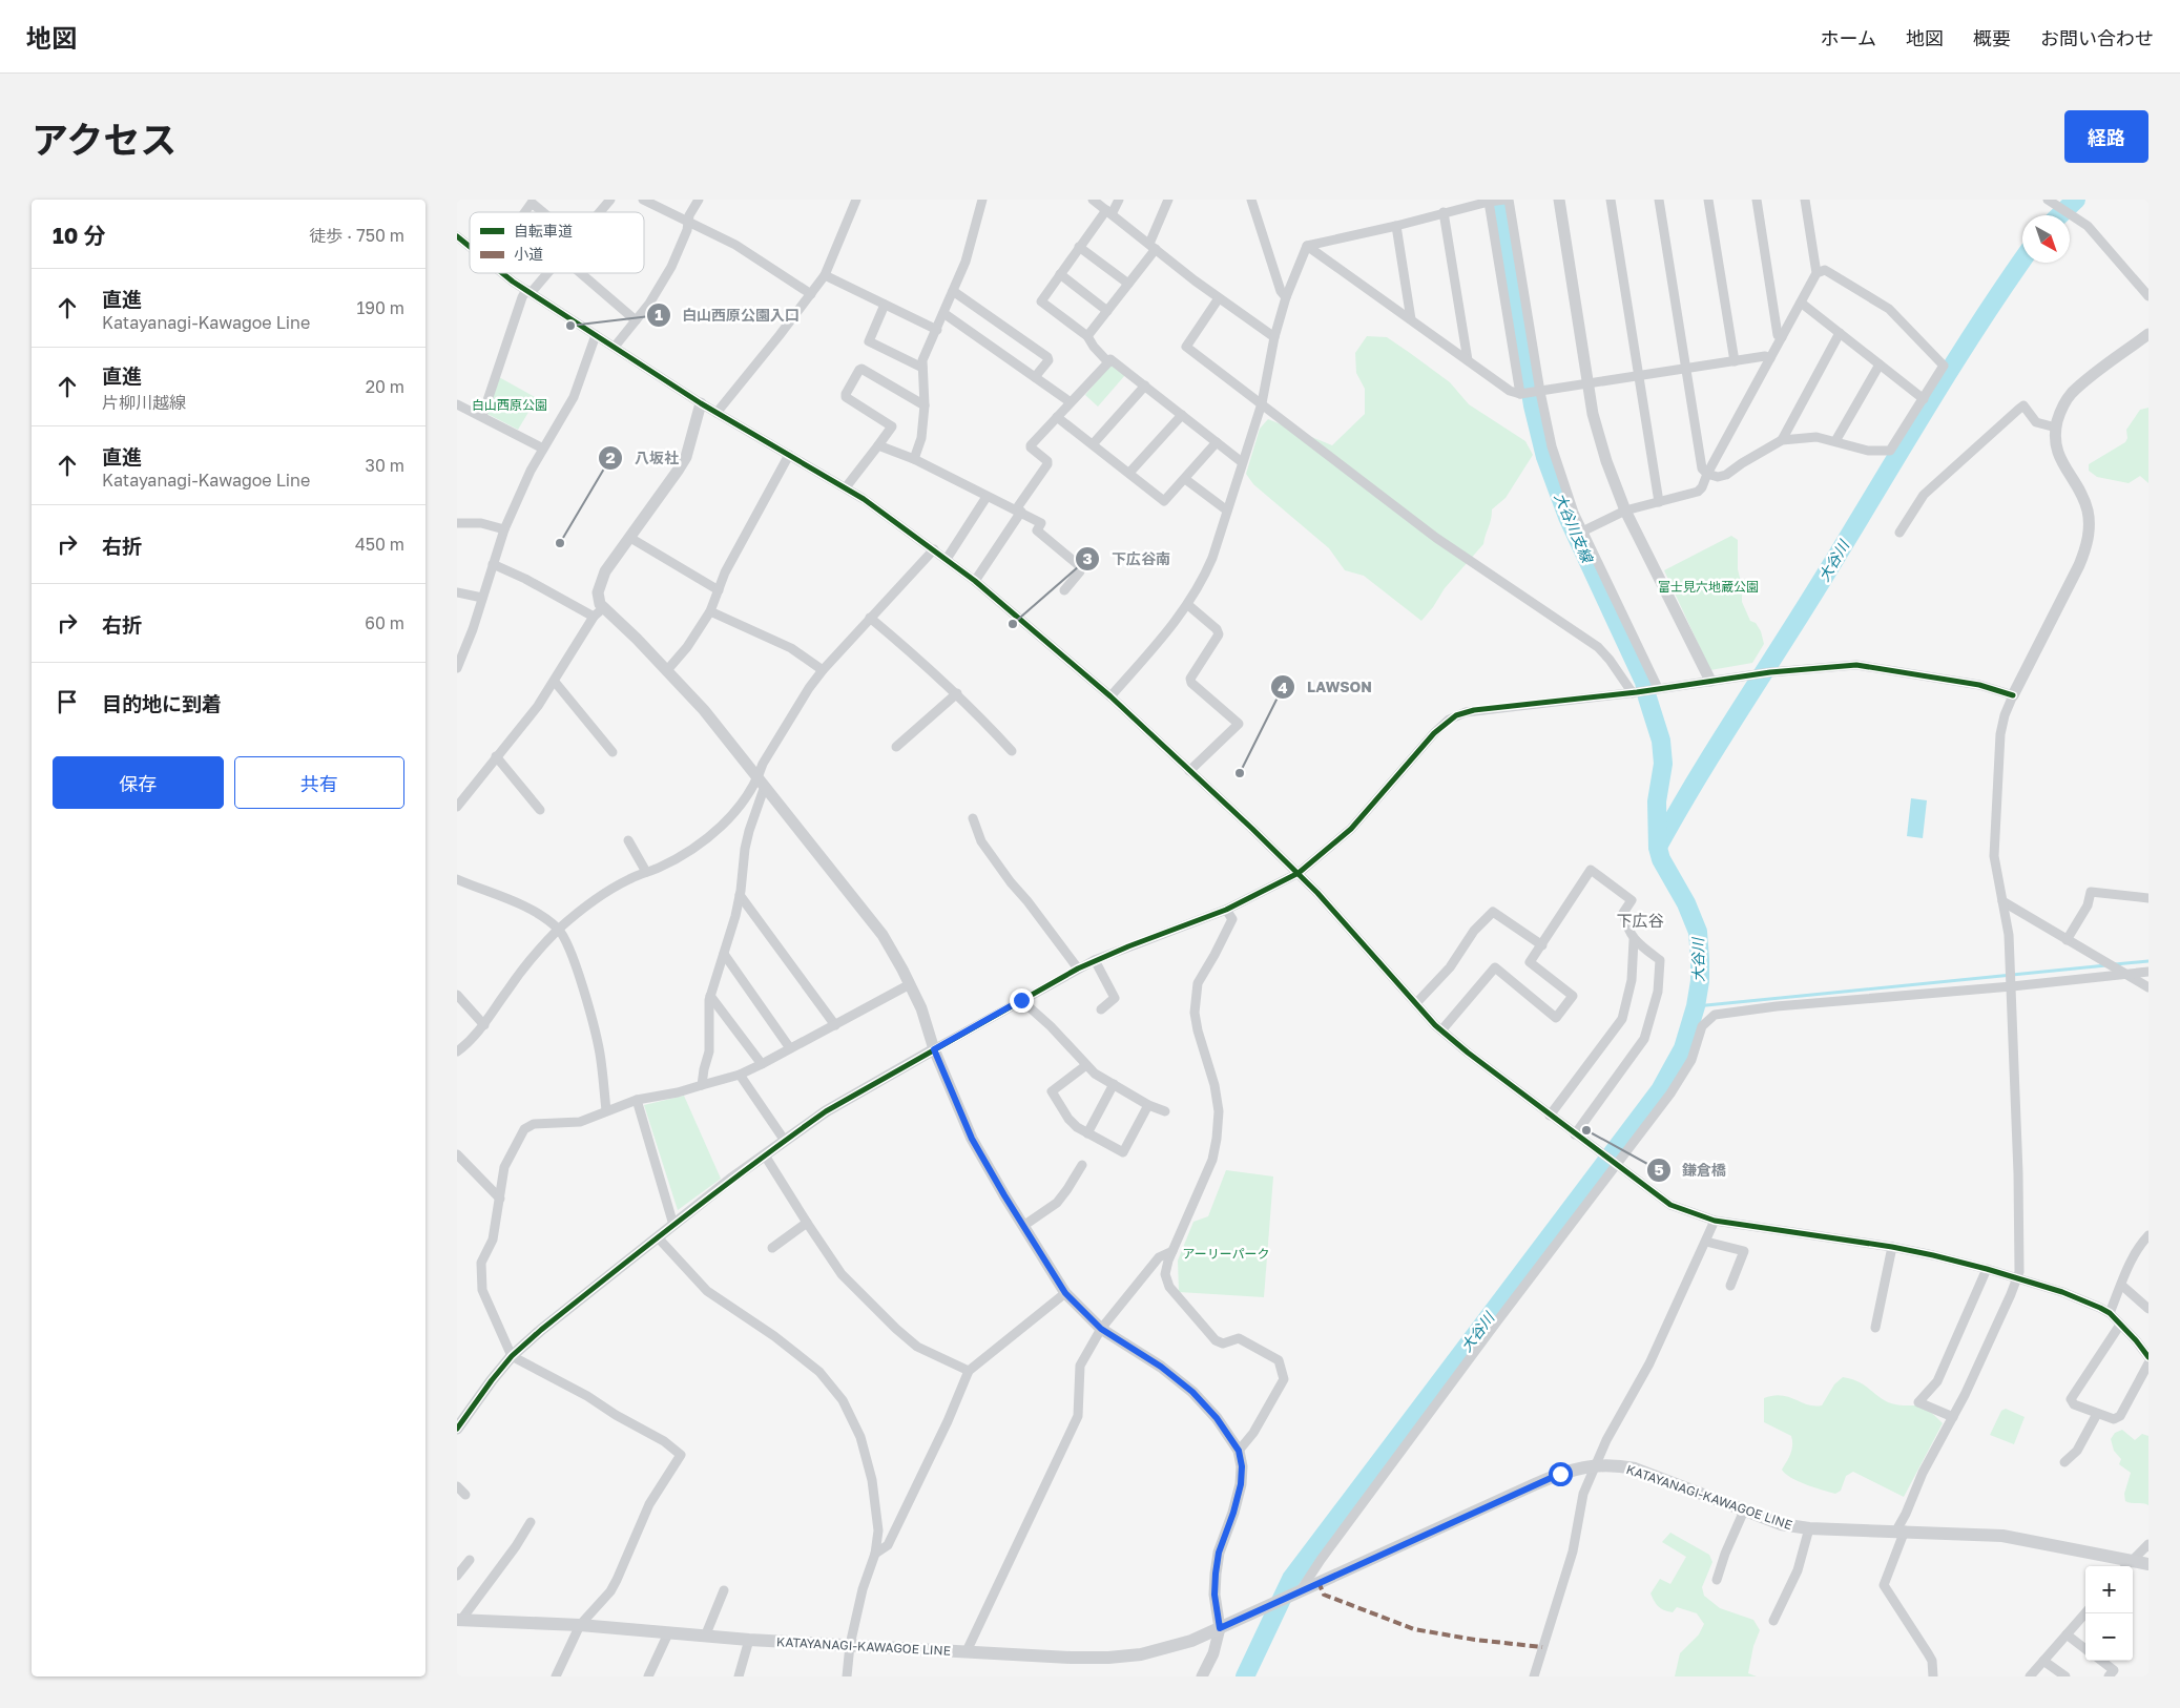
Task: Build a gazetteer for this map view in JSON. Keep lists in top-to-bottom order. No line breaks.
{"streets":{"main road":["KATAYANAGI-KAWAGOE LINE"]},"districts":["下広谷"],"water":["大谷川支線","大谷川"],"parks":["白山西原公園","富士見六地蔵公園","アーリーパーク"],"places":["白山西原公園入口","八坂社","下広谷南","LAWSON","鎌倉橋"],"legend":["自転車道","小道"],"north":"bottom right","page":{"header":"地図","nav":["ホーム","地図","概要","お問い合わせ"],"title":"アクセス","buttons":["経路",["保存","共有"]],"heading":["10 分","徒歩 · 750 m"],"list":[["直進","Katayanagi-Kawagoe Line","190 m"],["直進","片柳川越線","20 m"],["直進","Katayanagi-Kawagoe Line","30 m"],["右折","450 m"],["右折","60 m"],"目的地に到着"],"map_buttons":["+","−"]}}
